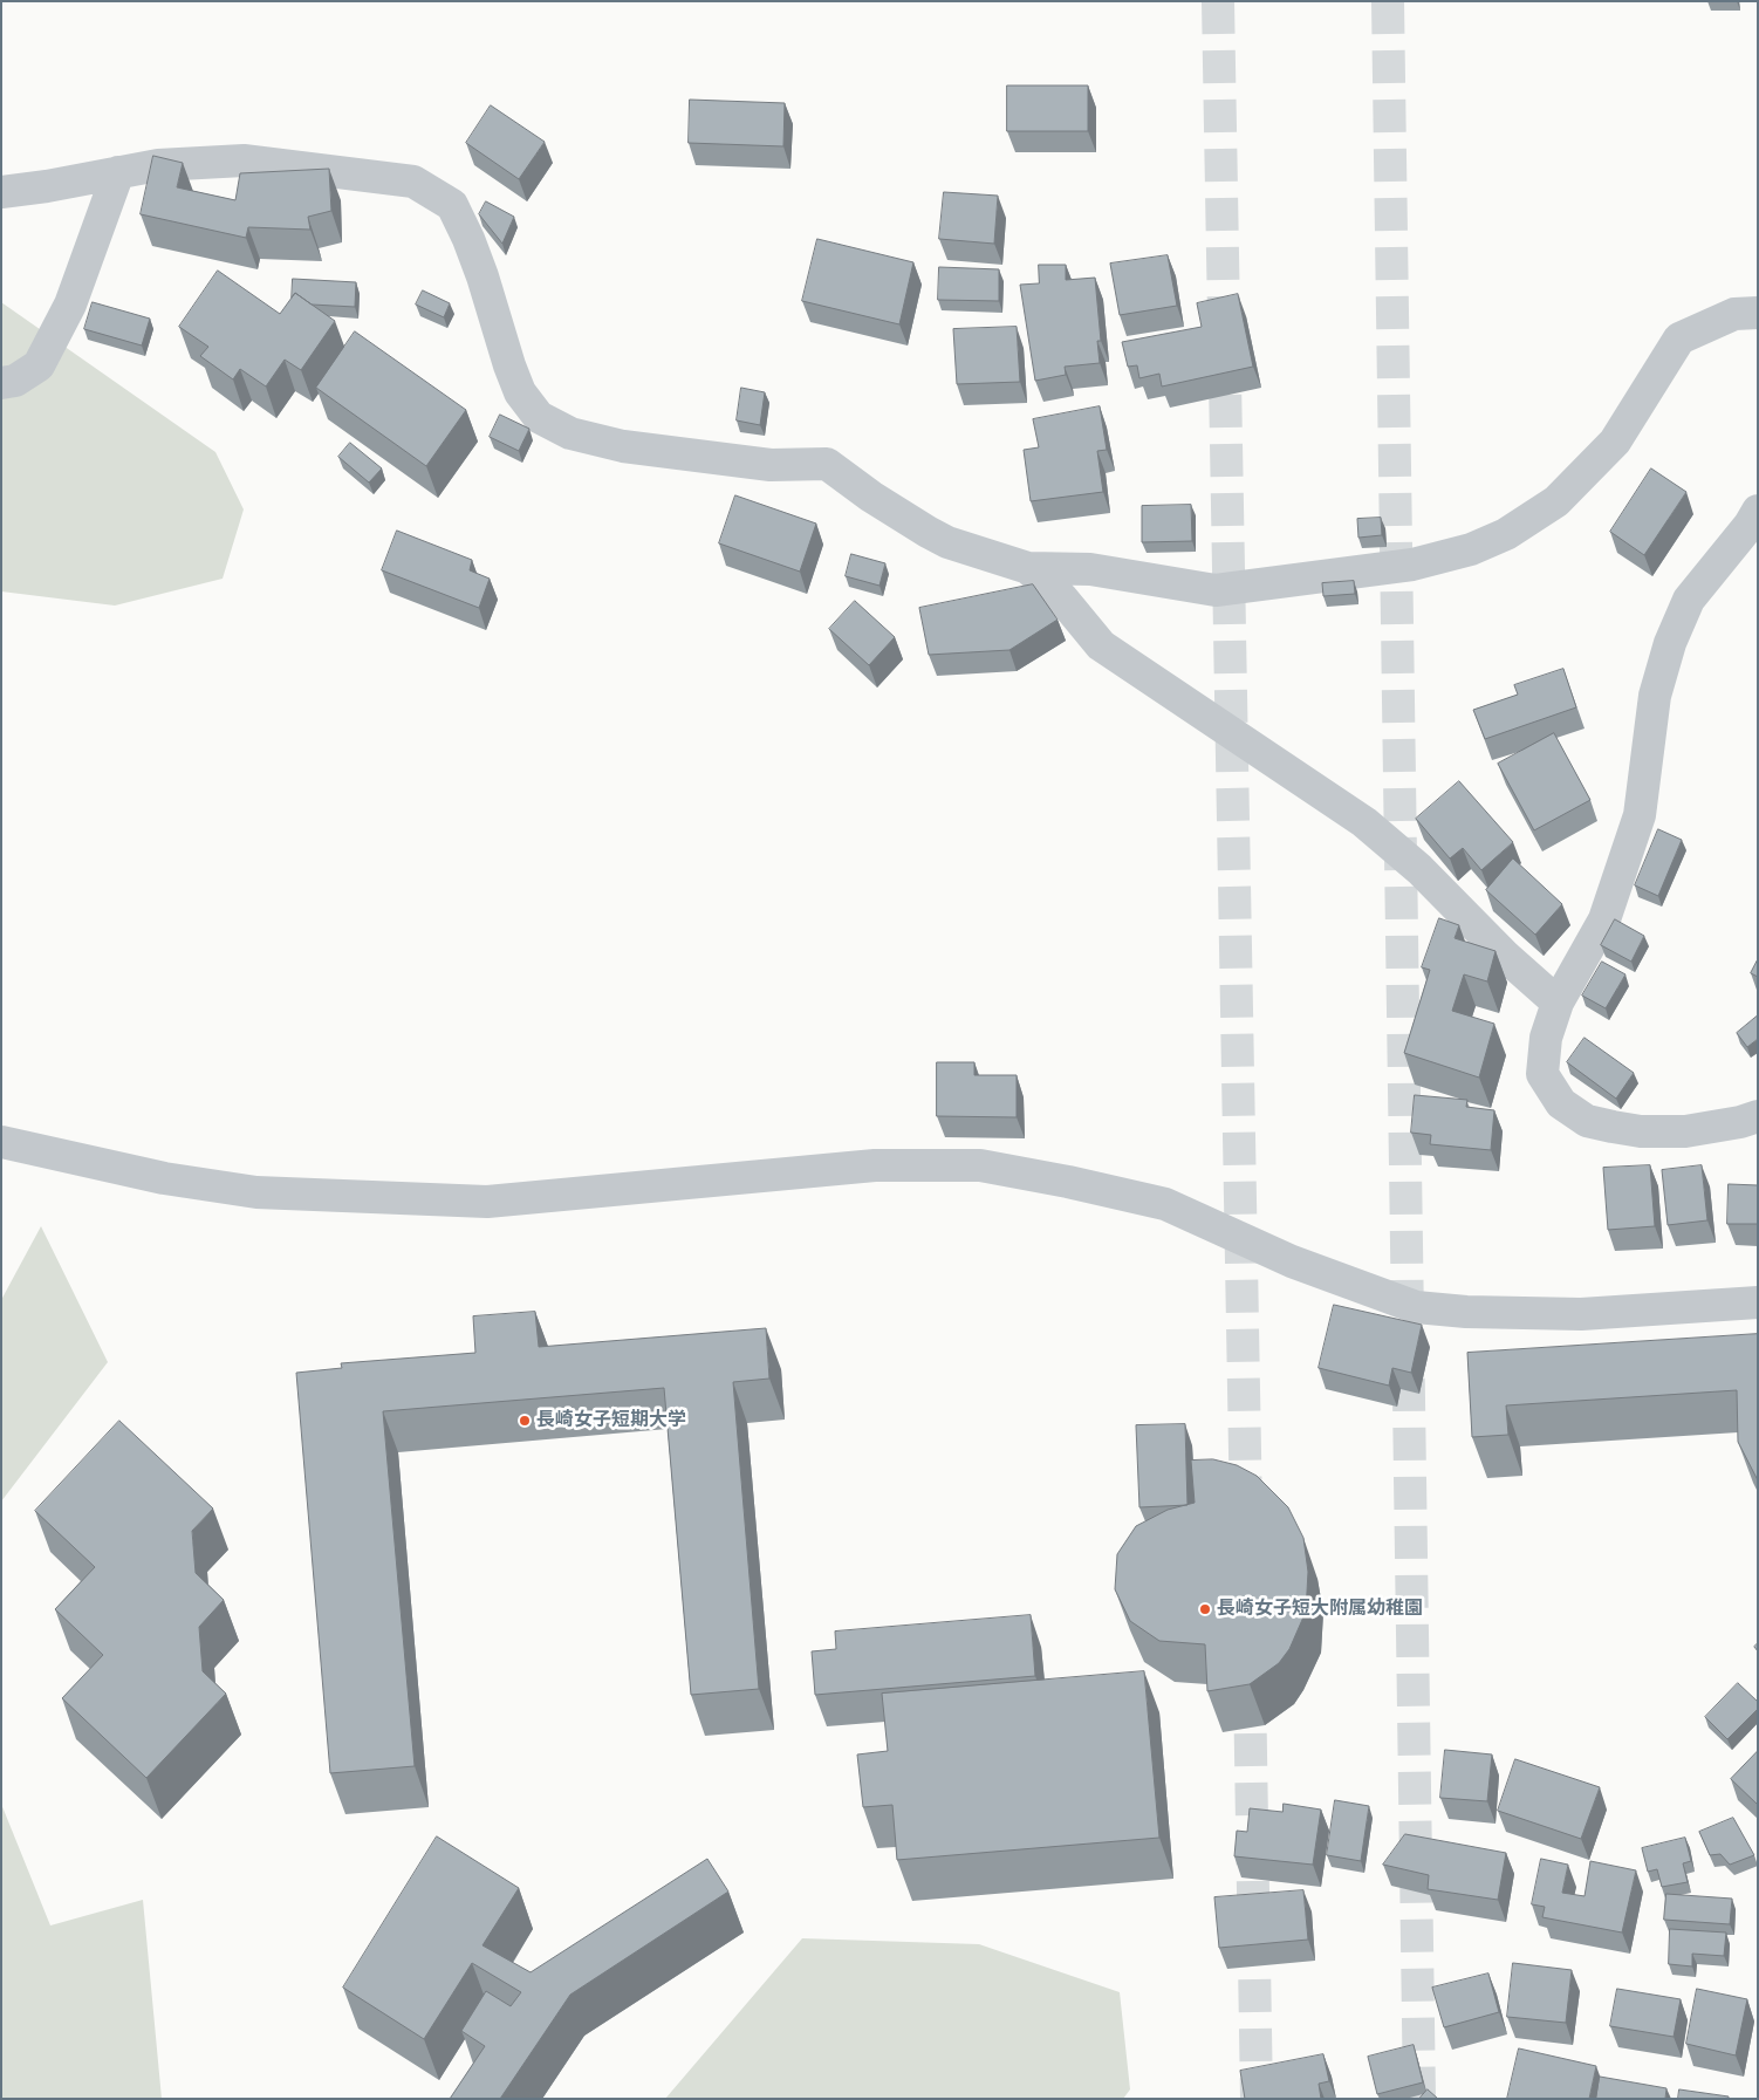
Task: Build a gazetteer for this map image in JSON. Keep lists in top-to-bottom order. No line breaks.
{"places":["長崎女子短期大学","長崎女子短大附属幼稚園"]}
